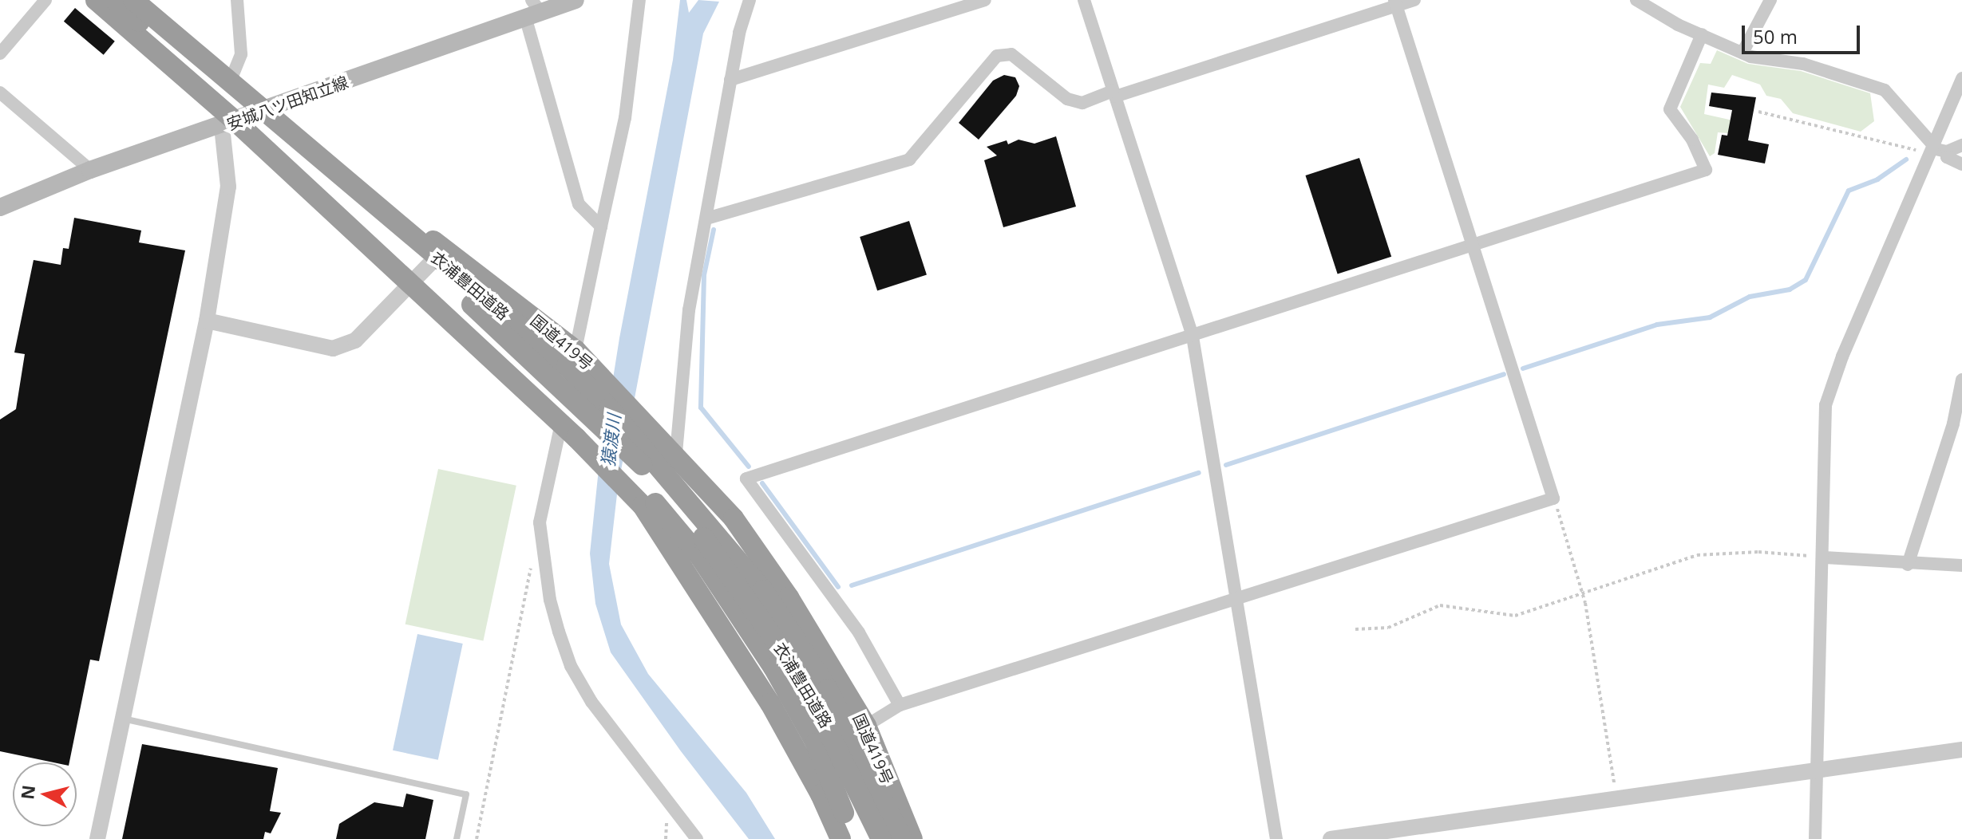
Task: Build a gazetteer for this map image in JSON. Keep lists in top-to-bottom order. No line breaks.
{"streets":{"highway":["衣浦豊田道路","国道419号"],"main road":["安城八ツ田知立線"]},"crossings":[["安城八ツ田知立線","国道419号"]],"water":["猿渡川"],"scale_bar":"50 m","north":"left"}
